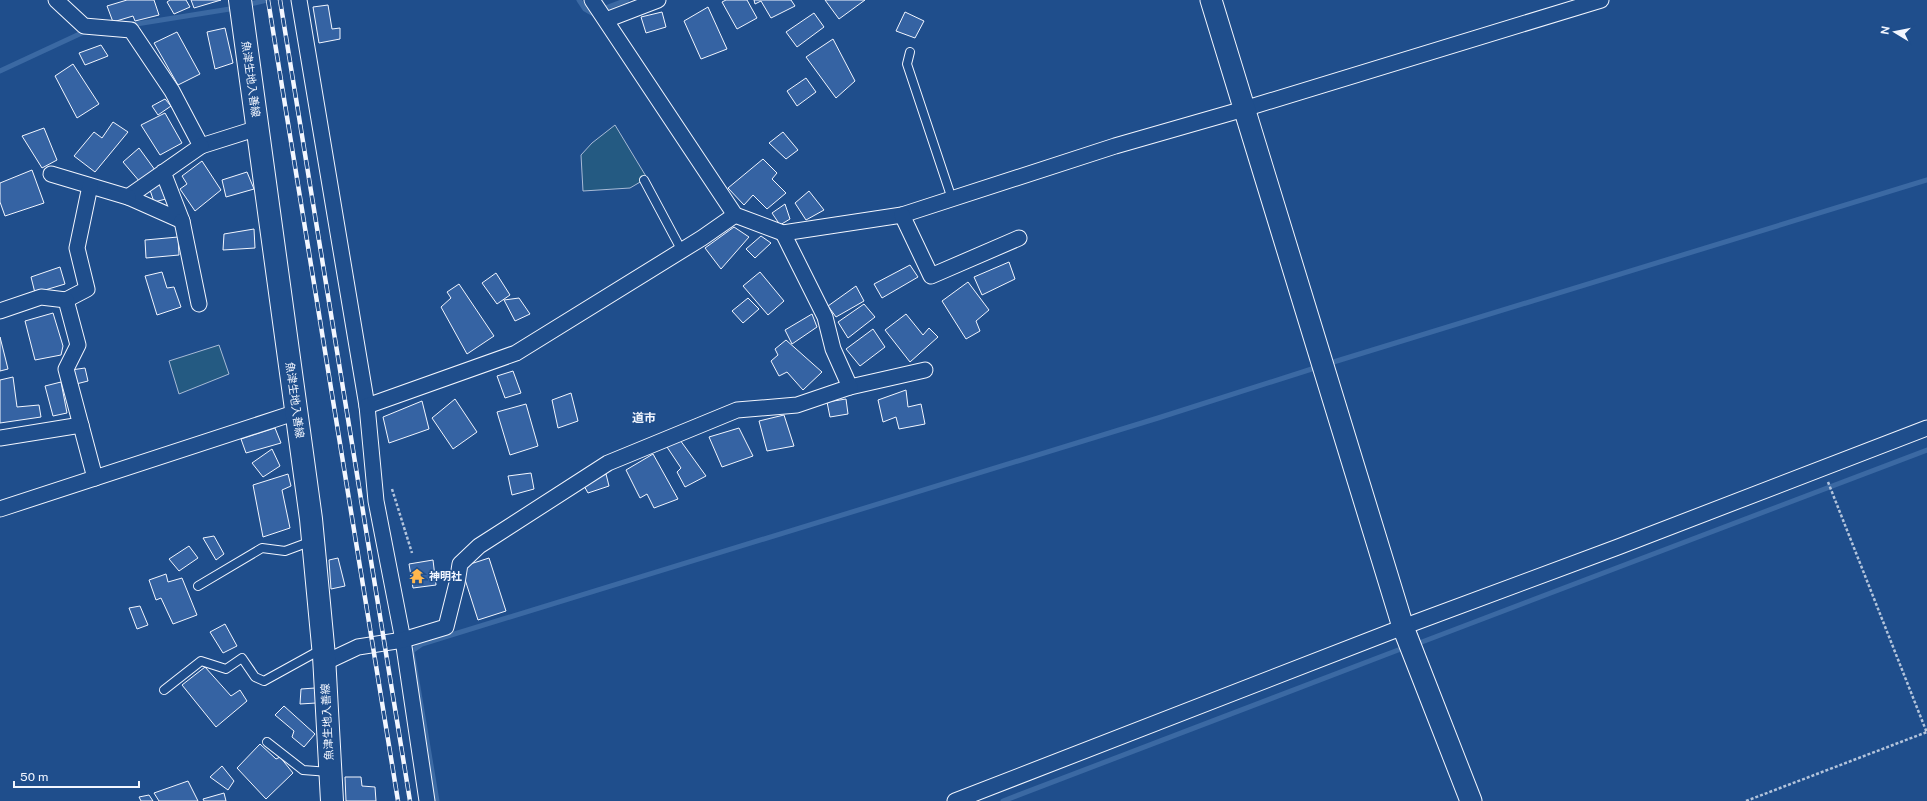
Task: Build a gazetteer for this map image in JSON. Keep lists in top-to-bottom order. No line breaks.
{"streets":{"main road":["魚津生地入善線"]},"districts":["道市"],"places":{"temple":["神明社"]},"scale_bar":"50 m","north":"left"}
